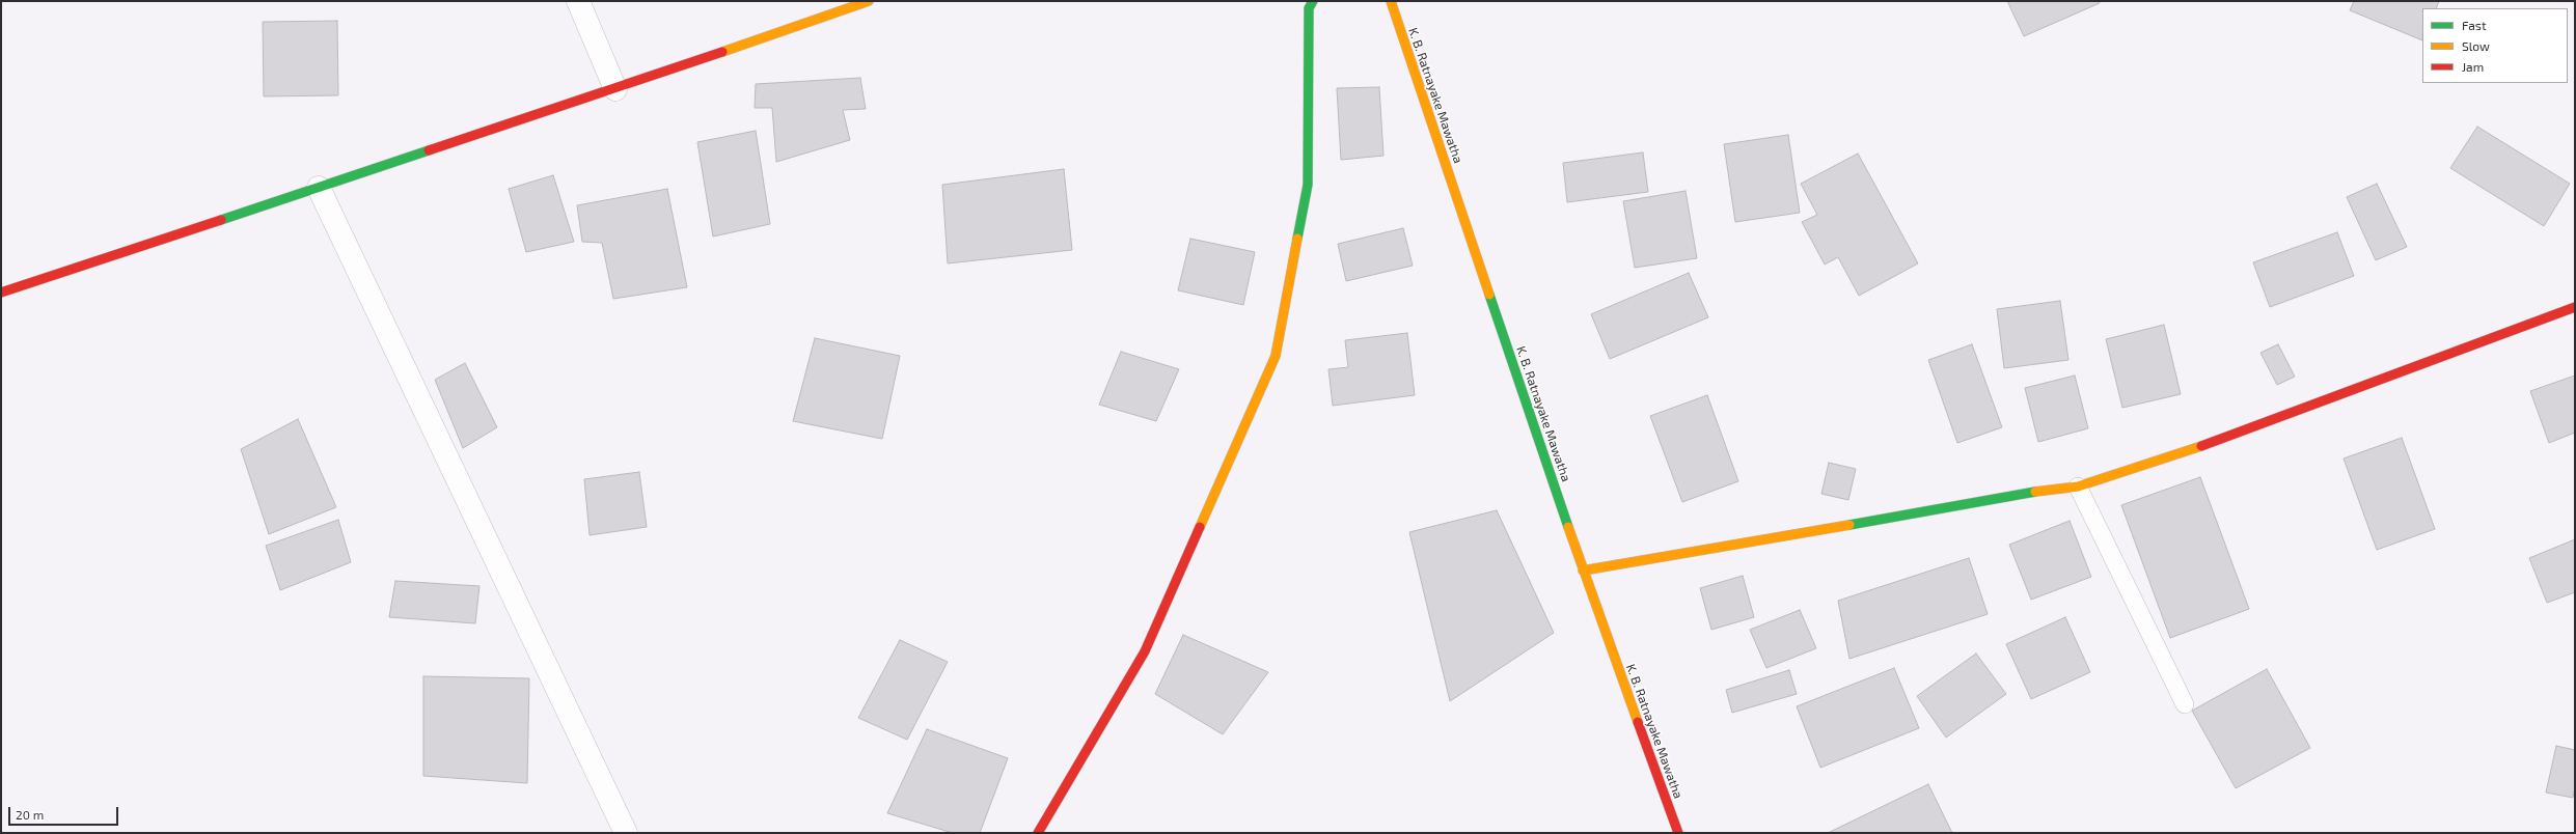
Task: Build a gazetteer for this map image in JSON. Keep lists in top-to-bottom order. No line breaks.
{"streets":{"main road":["K. B. Ratnayake Mawatha"]},"legend":["Fast","Slow","Jam"],"scale_bar":"20 m"}
